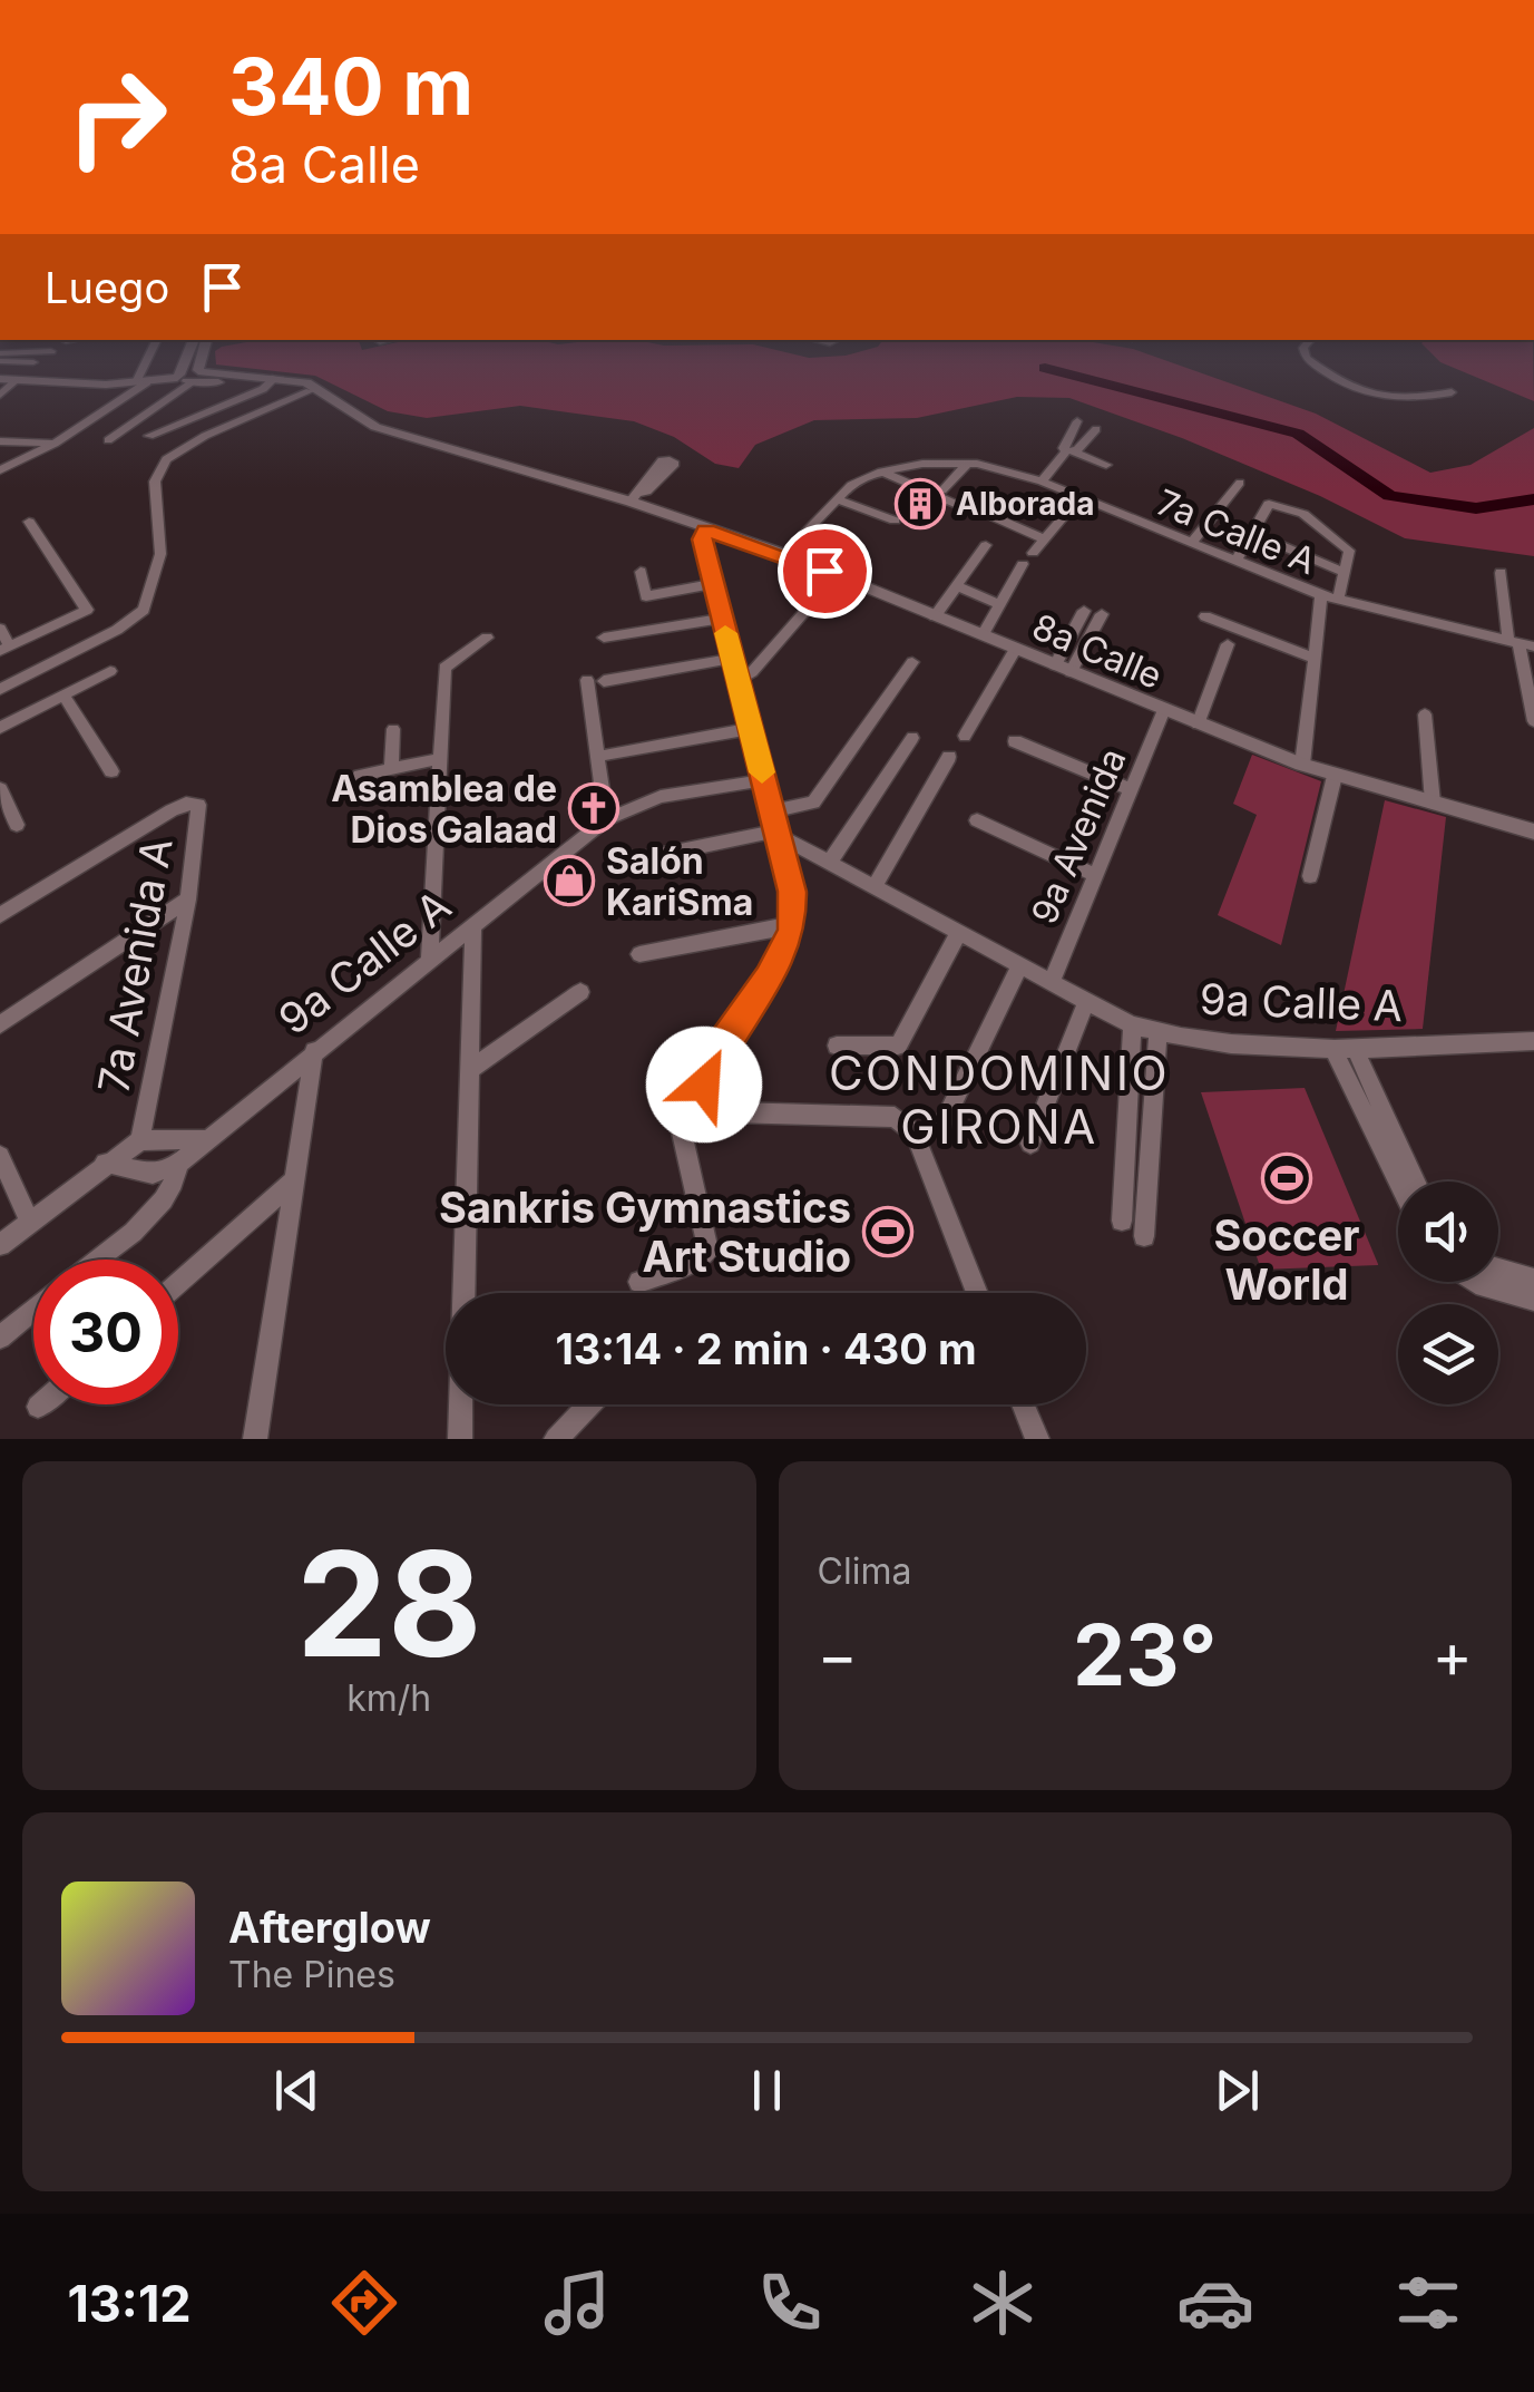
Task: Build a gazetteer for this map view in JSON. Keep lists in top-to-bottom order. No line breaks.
{"streets":{"street":["7a Calle A","8a Calle","9a Avenida","9a Calle A","7a Avenida A"]},"crossings":[["7a Calle A","8a Calle"],["8a Calle","9a Avenida"],["9a Avenida","9a Calle A"],["9a Calle A","7a Avenida A"]],"districts":["CONDOMINIO GIRONA"],"places":{"building":["Alborada"],"church":["Asamblea de Dios Galaad"],"shop":["Salón KariSma"],"sports":["Soccer World","Sankris Gymnastics Art Studio"]},"page":{"turn":["340 m","8a Calle"],"then":"Luego","limit":"30","trip":"13:14 · 2 min · 430 m","tile":[["28","km/h"],"Clima"],"heat":["−","23°","+"],"song":["Afterglow","The Pines"],"tabs":"13:12"}}
